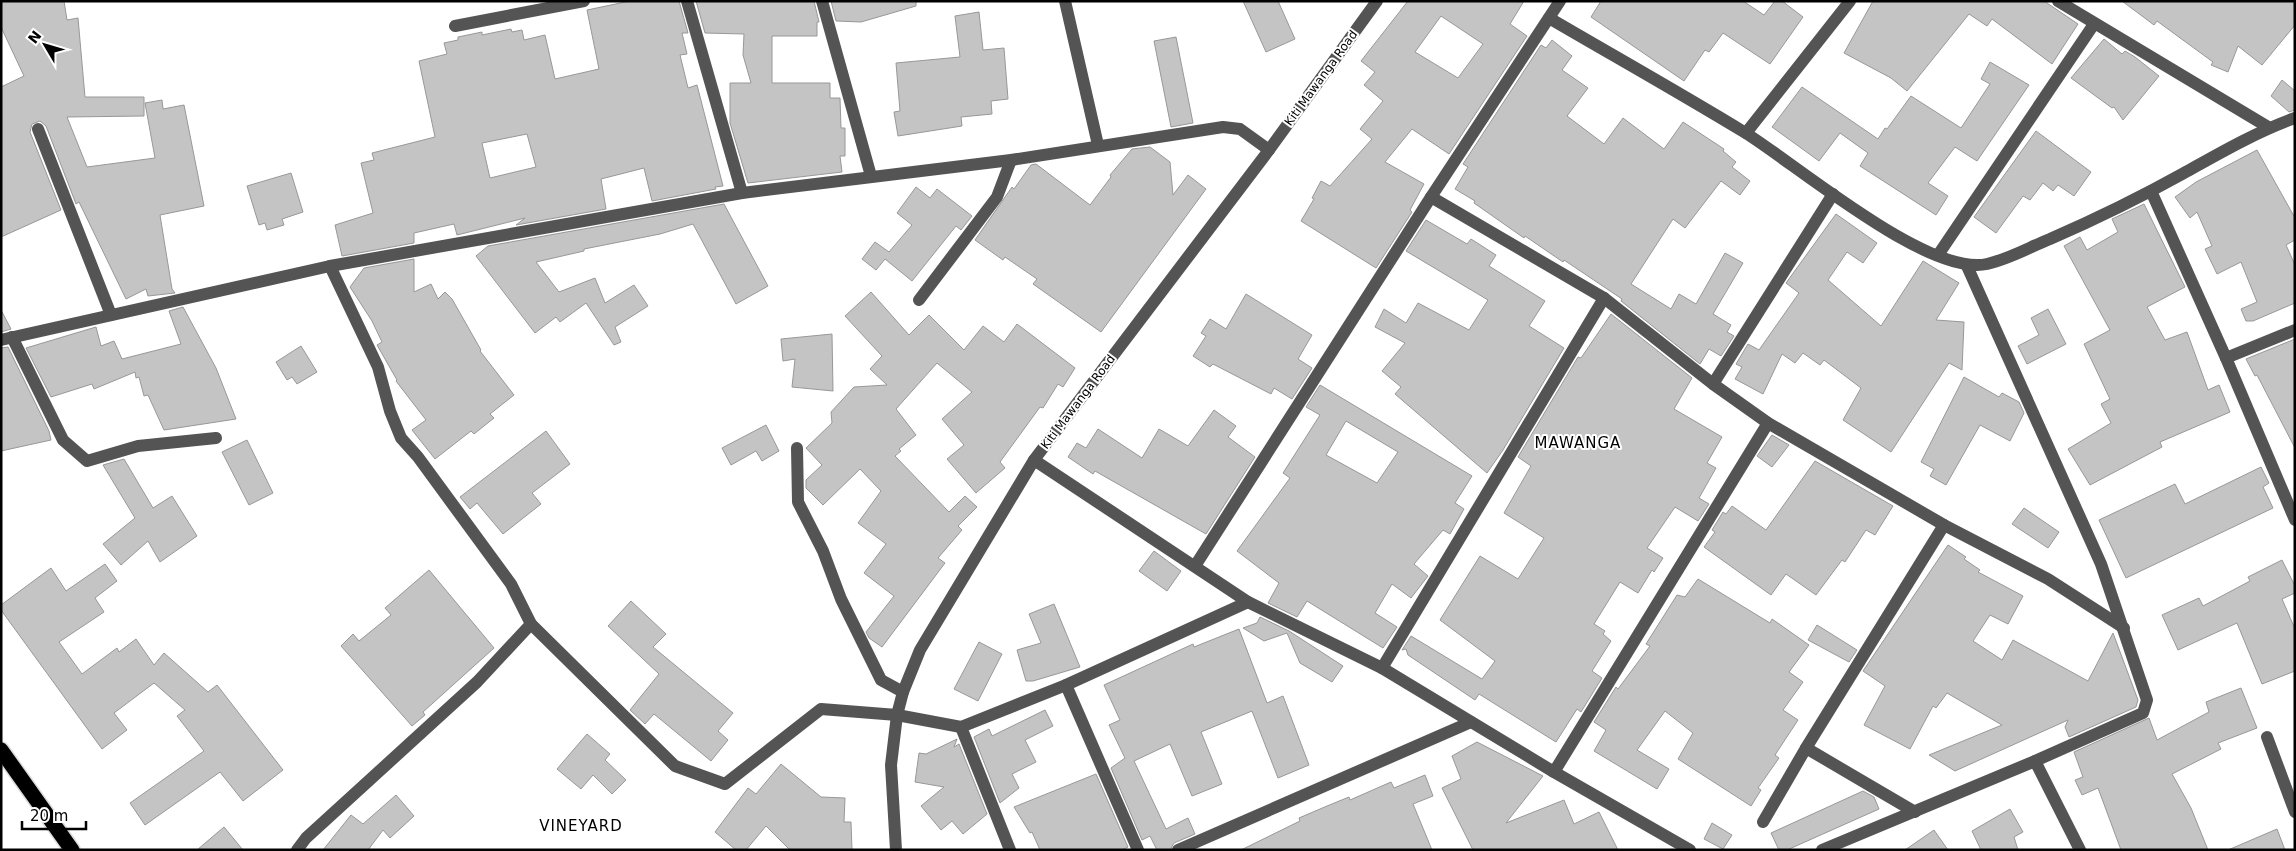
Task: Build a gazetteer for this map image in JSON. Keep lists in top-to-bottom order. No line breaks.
{"streets":{"street":["Kiti Mawanga Road"]},"districts":["MAWANGA","VINEYARD"],"scale_bar":"20 m","north":"top left"}
